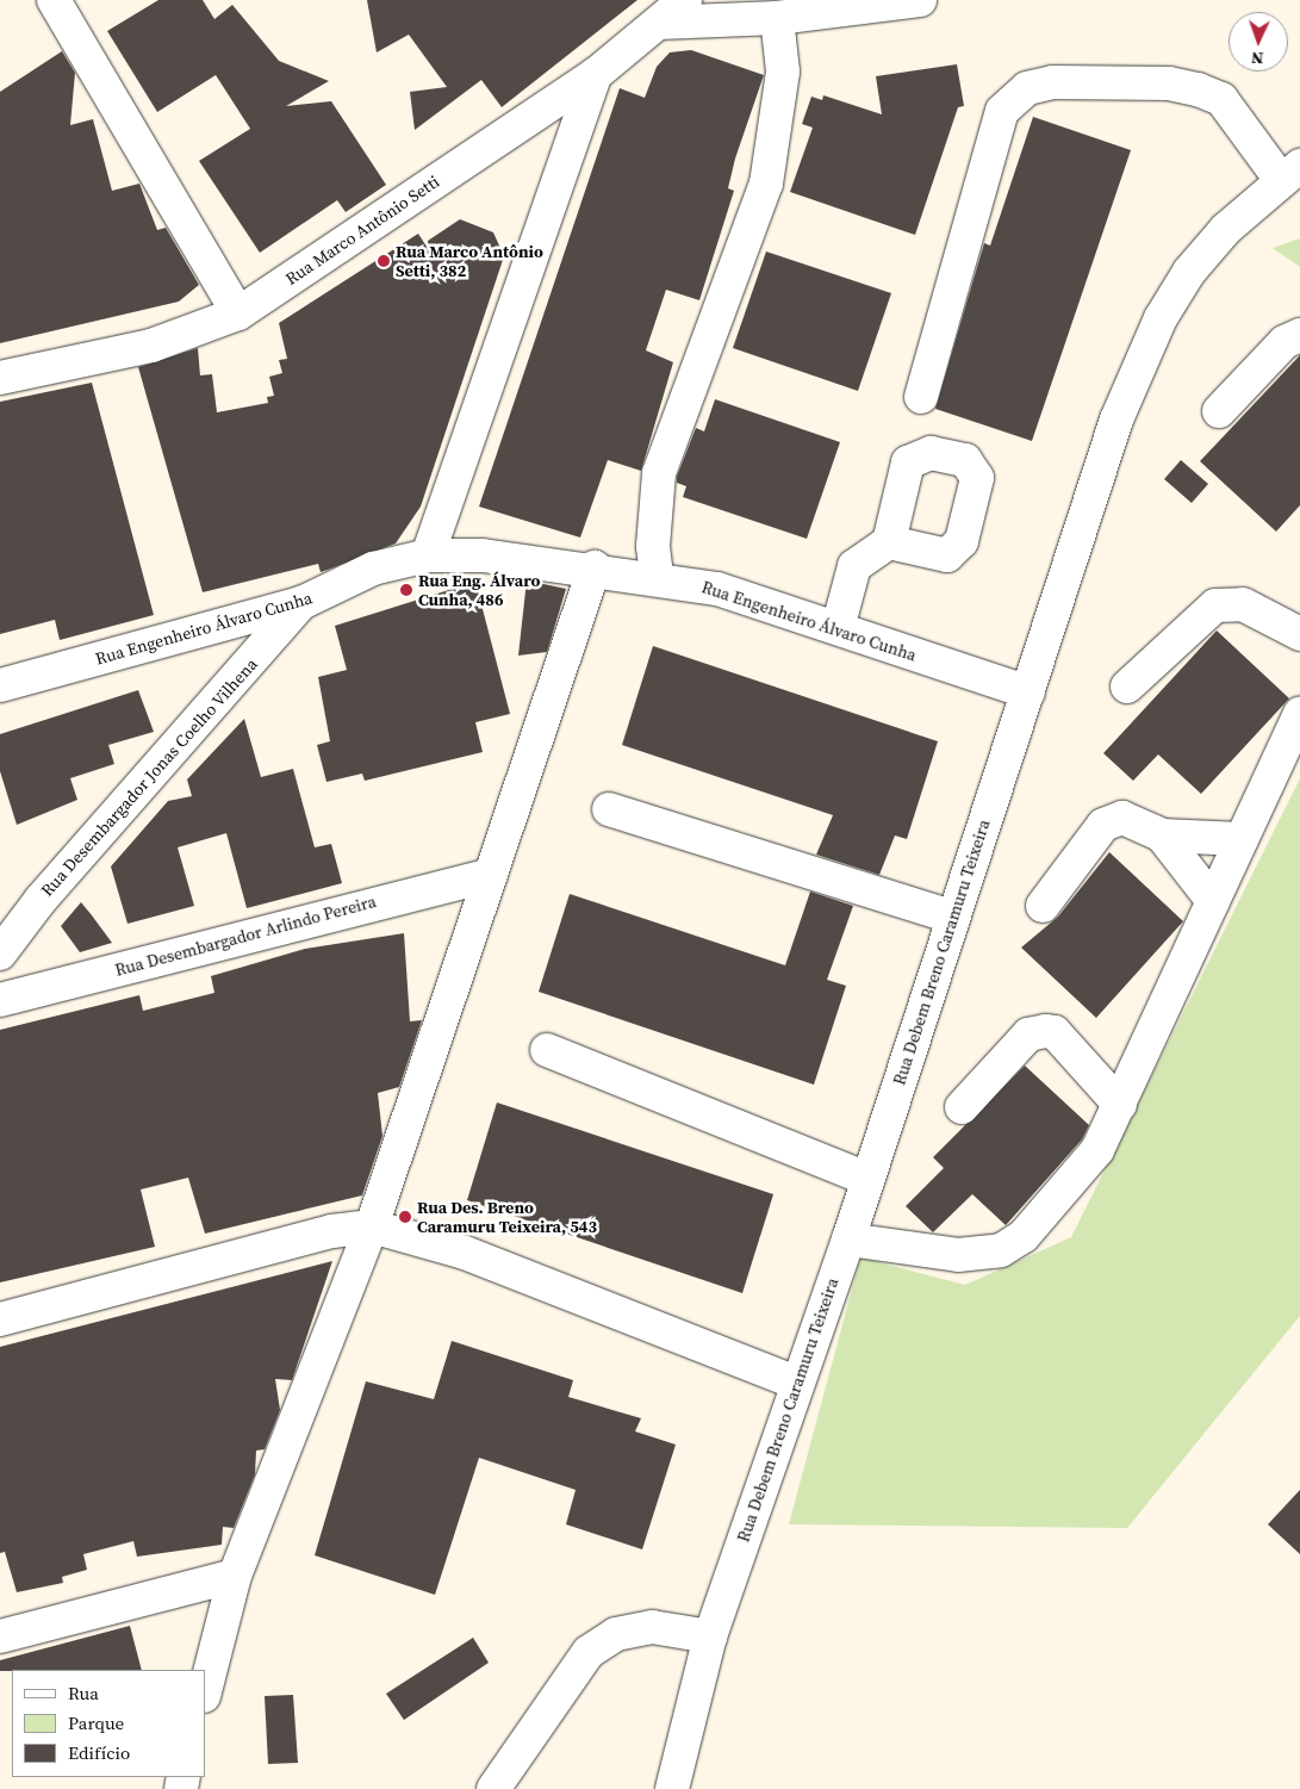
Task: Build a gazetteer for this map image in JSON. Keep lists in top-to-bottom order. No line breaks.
{"streets":{"street":["Rua Marco Antônio Setti","Rua Engenheiro Álvaro Cunha","Rua Desembargador Jonas Coelho Vilhena","Rua Desembargador Arlindo Pereira","Rua Debem Breno Caramuru Teixeira"]},"crossings":[["Rua Engenheiro Álvaro Cunha","Rua Desembargador Jonas Coelho Vilhena"],["Rua Engenheiro Álvaro Cunha","Rua Debem Breno Caramuru Teixeira"]],"places":["Rua Marco Antônio Setti, 382","Rua Eng. Álvaro Cunha, 486","Rua Des. Breno Caramuru Teixeira, 543"],"legend":["Rua","Parque","Edifício"],"north":"bottom"}
